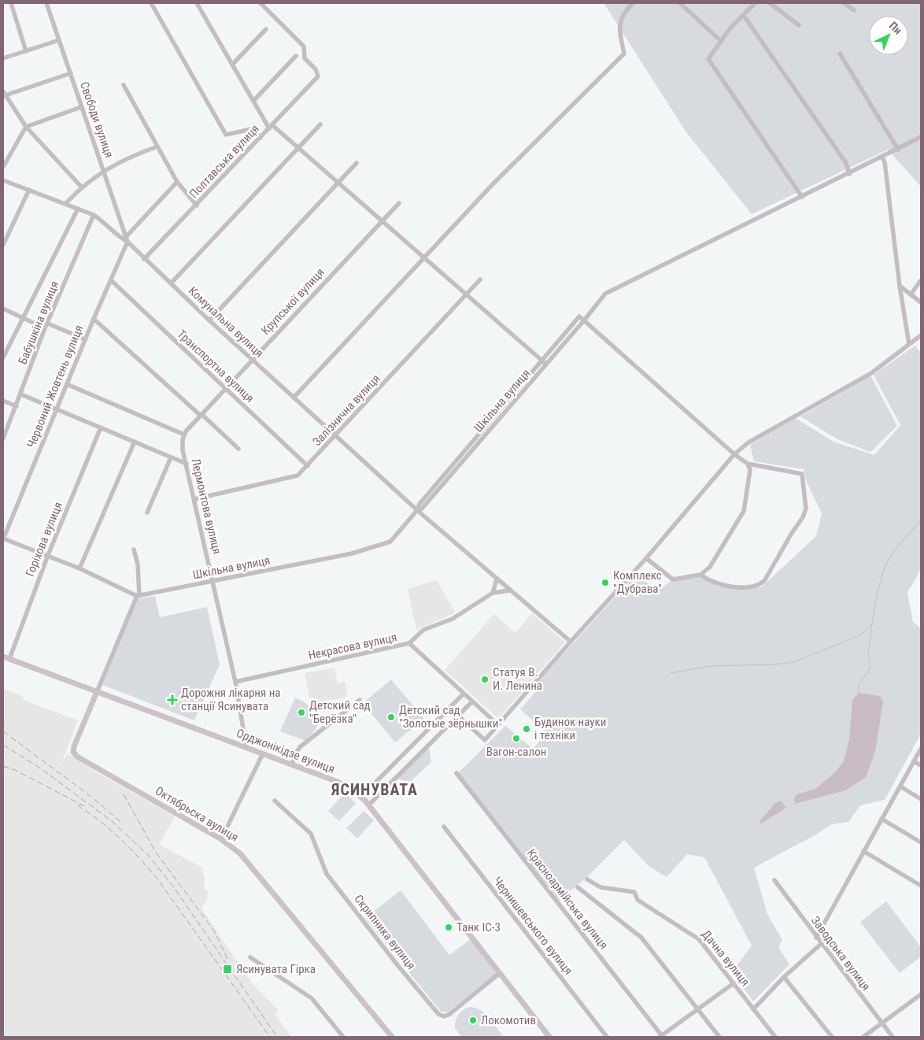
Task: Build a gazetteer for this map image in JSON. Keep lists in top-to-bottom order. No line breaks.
{"streets":{"main road":["Орджонікідзе вулиця","Октябрьска вулиця"],"street":["Свободи вулиця","Полтавська вулиця","Крупської вулиця","Комунальна вулиця","Бабушкіна вулиця","Транспортна вулиця","Червоний Жовтень вулиця","Шкільна вулиця","Залізнична вулиця","Лермонтова вулиця","Горіхова вулиця","Некрасова вулиця","Красноармійська вулиця","Чернишевського вулиця","Скрипника вулиця","Заводська вулиця","Дачна вулиця"]},"crossings":[["Свободи вулиця","Комунальна вулиця"],["Свободи вулиця","Червоний Жовтень вулиця"],["Полтавська вулиця","Комунальна вулиця"],["Крупської вулиця","Комунальна вулиця"],["Крупської вулиця","Транспортна вулиця"],["Крупської вулиця","Лермонтова вулиця"],["Комунальна вулиця","Бабушкіна вулиця"],["Комунальна вулиця","Червоний Жовтень вулиця"],["Комунальна вулиця","Шкільна вулиця"],["Комунальна вулиця","Залізнична вулиця"],["Транспортна вулиця","Червоний Жовтень вулиця"],["Транспортна вулиця","Залізнична вулиця"],["Шкільна вулиця","Лермонтова вулиця"],["Залізнична вулиця","Лермонтова вулиця"],["Лермонтова вулиця","Некрасова вулиця"],["Лермонтова вулиця","Орджонікідзе вулиця"],["Горіхова вулиця","Орджонікідзе вулиця"],["Орджонікідзе вулиця","Октябрьска вулиця"],["Орджонікідзе вулиця","Скрипника вулиця"]],"districts":["ЯСИНУВАТА"],"places":{"other":["Комплекс \"Дубрава\"","Статуя В. И. Ленина","Детский сад \"Берёзка\"","Детский сад \"Золотые зёрнышки\"","Будинок науки і техніки","Вагон-салон","Танк ІС-3","Локомотив"],"health":["Дорожня лікарня на станції Ясинувата"],"transit":["Ясинувата Гірка"]},"north":"top right"}
